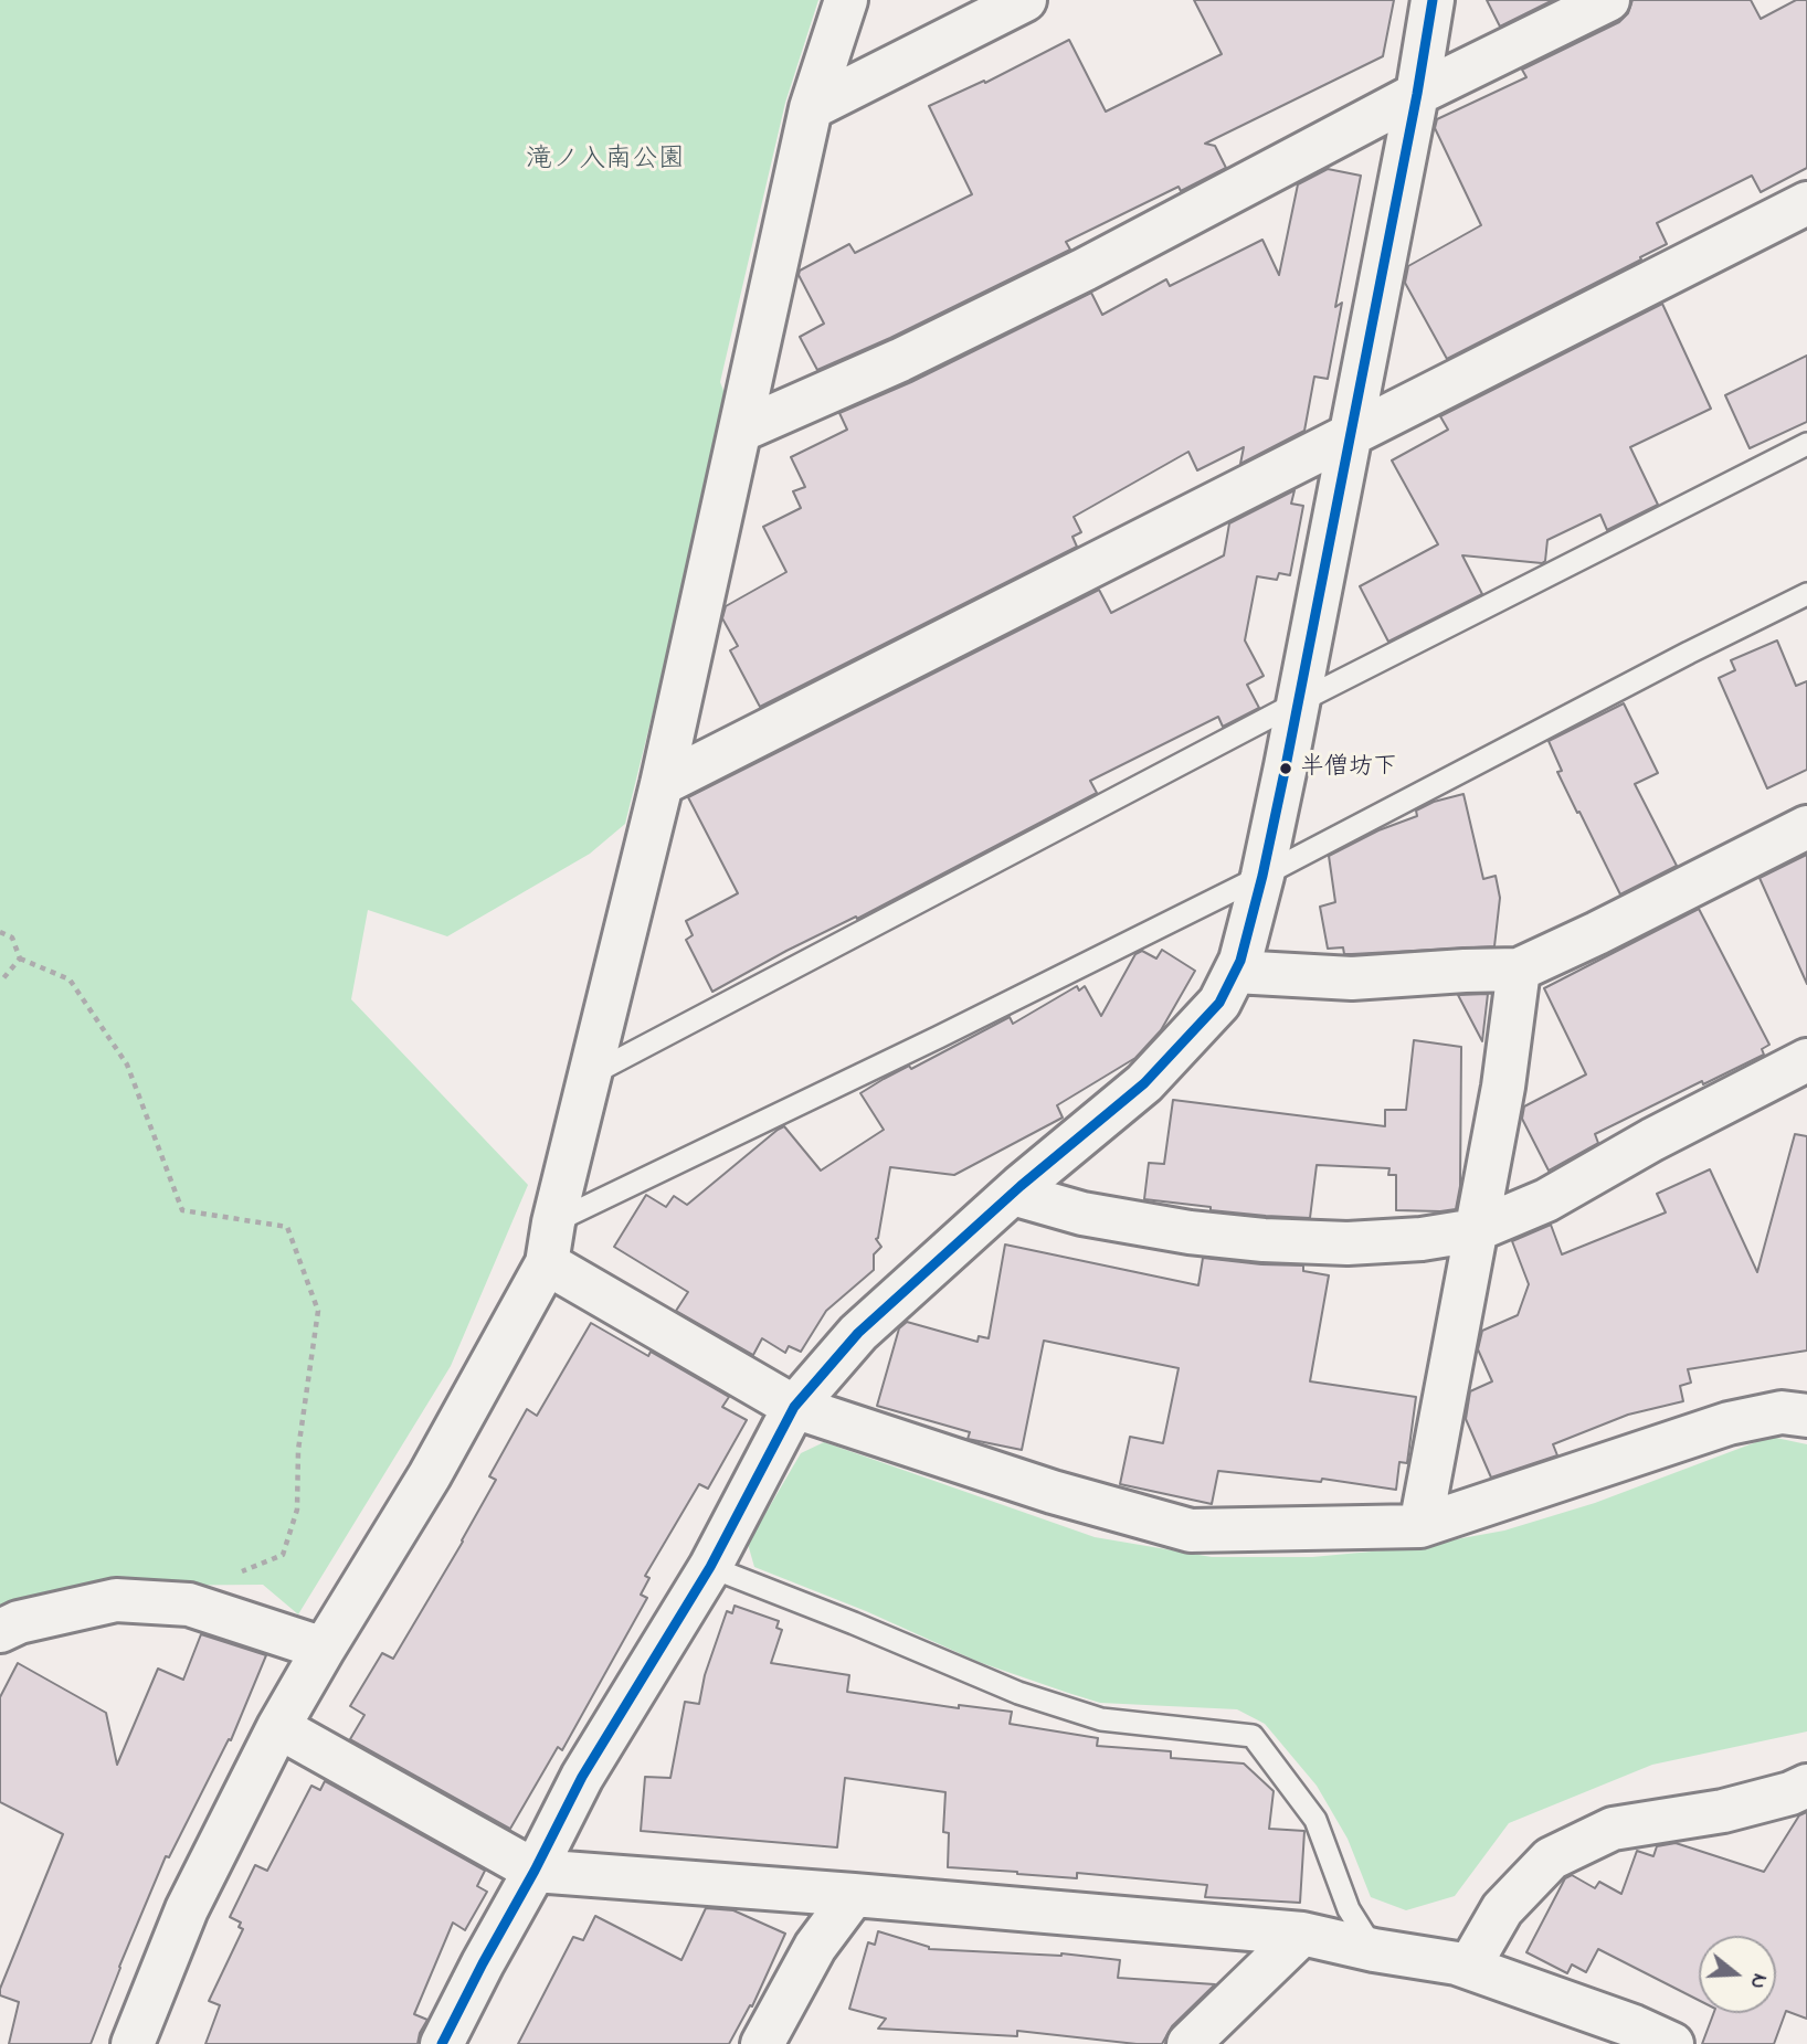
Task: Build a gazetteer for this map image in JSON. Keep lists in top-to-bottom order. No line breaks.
{"parks":["滝ノ入南公園"],"places":["半僧坊下"],"north":"right"}
